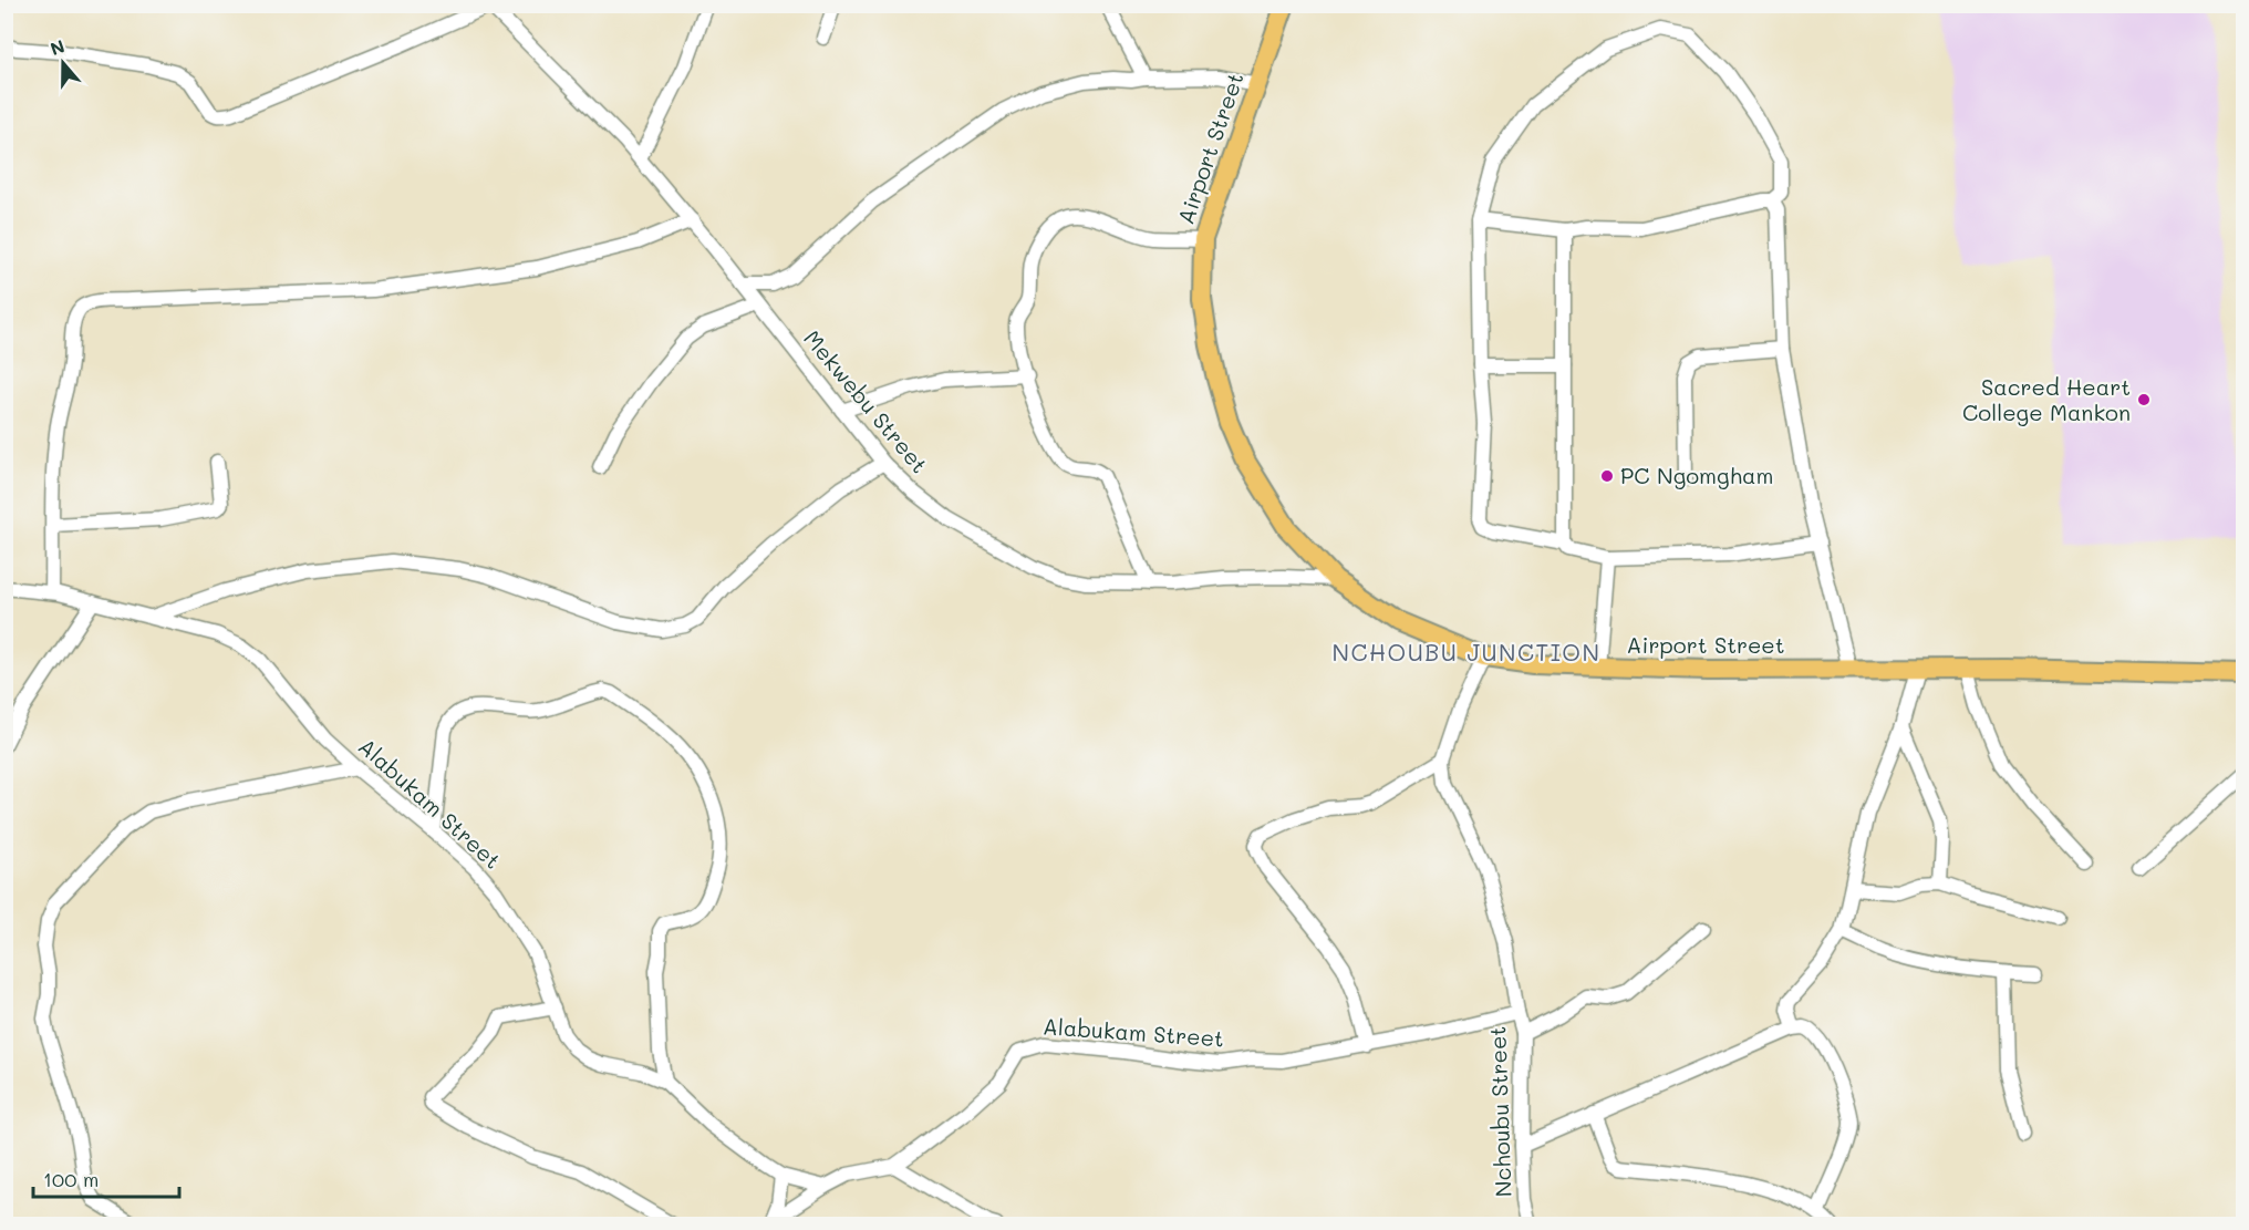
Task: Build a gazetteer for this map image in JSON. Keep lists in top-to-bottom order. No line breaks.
{"streets":{"highway":["Airport Street"],"street":["Mekwebu Street","Alabukam Street","Nchoubu Street"]},"crossings":[["Airport Street","Mekwebu Street"],["Airport Street","Nchoubu Street"],["Alabukam Street","Nchoubu Street"]],"districts":["NCHOUBU JUNCTION"],"places":["Sacred Heart College Mankon","PC Ngomgham"],"scale_bar":"100 m","north":"top"}
